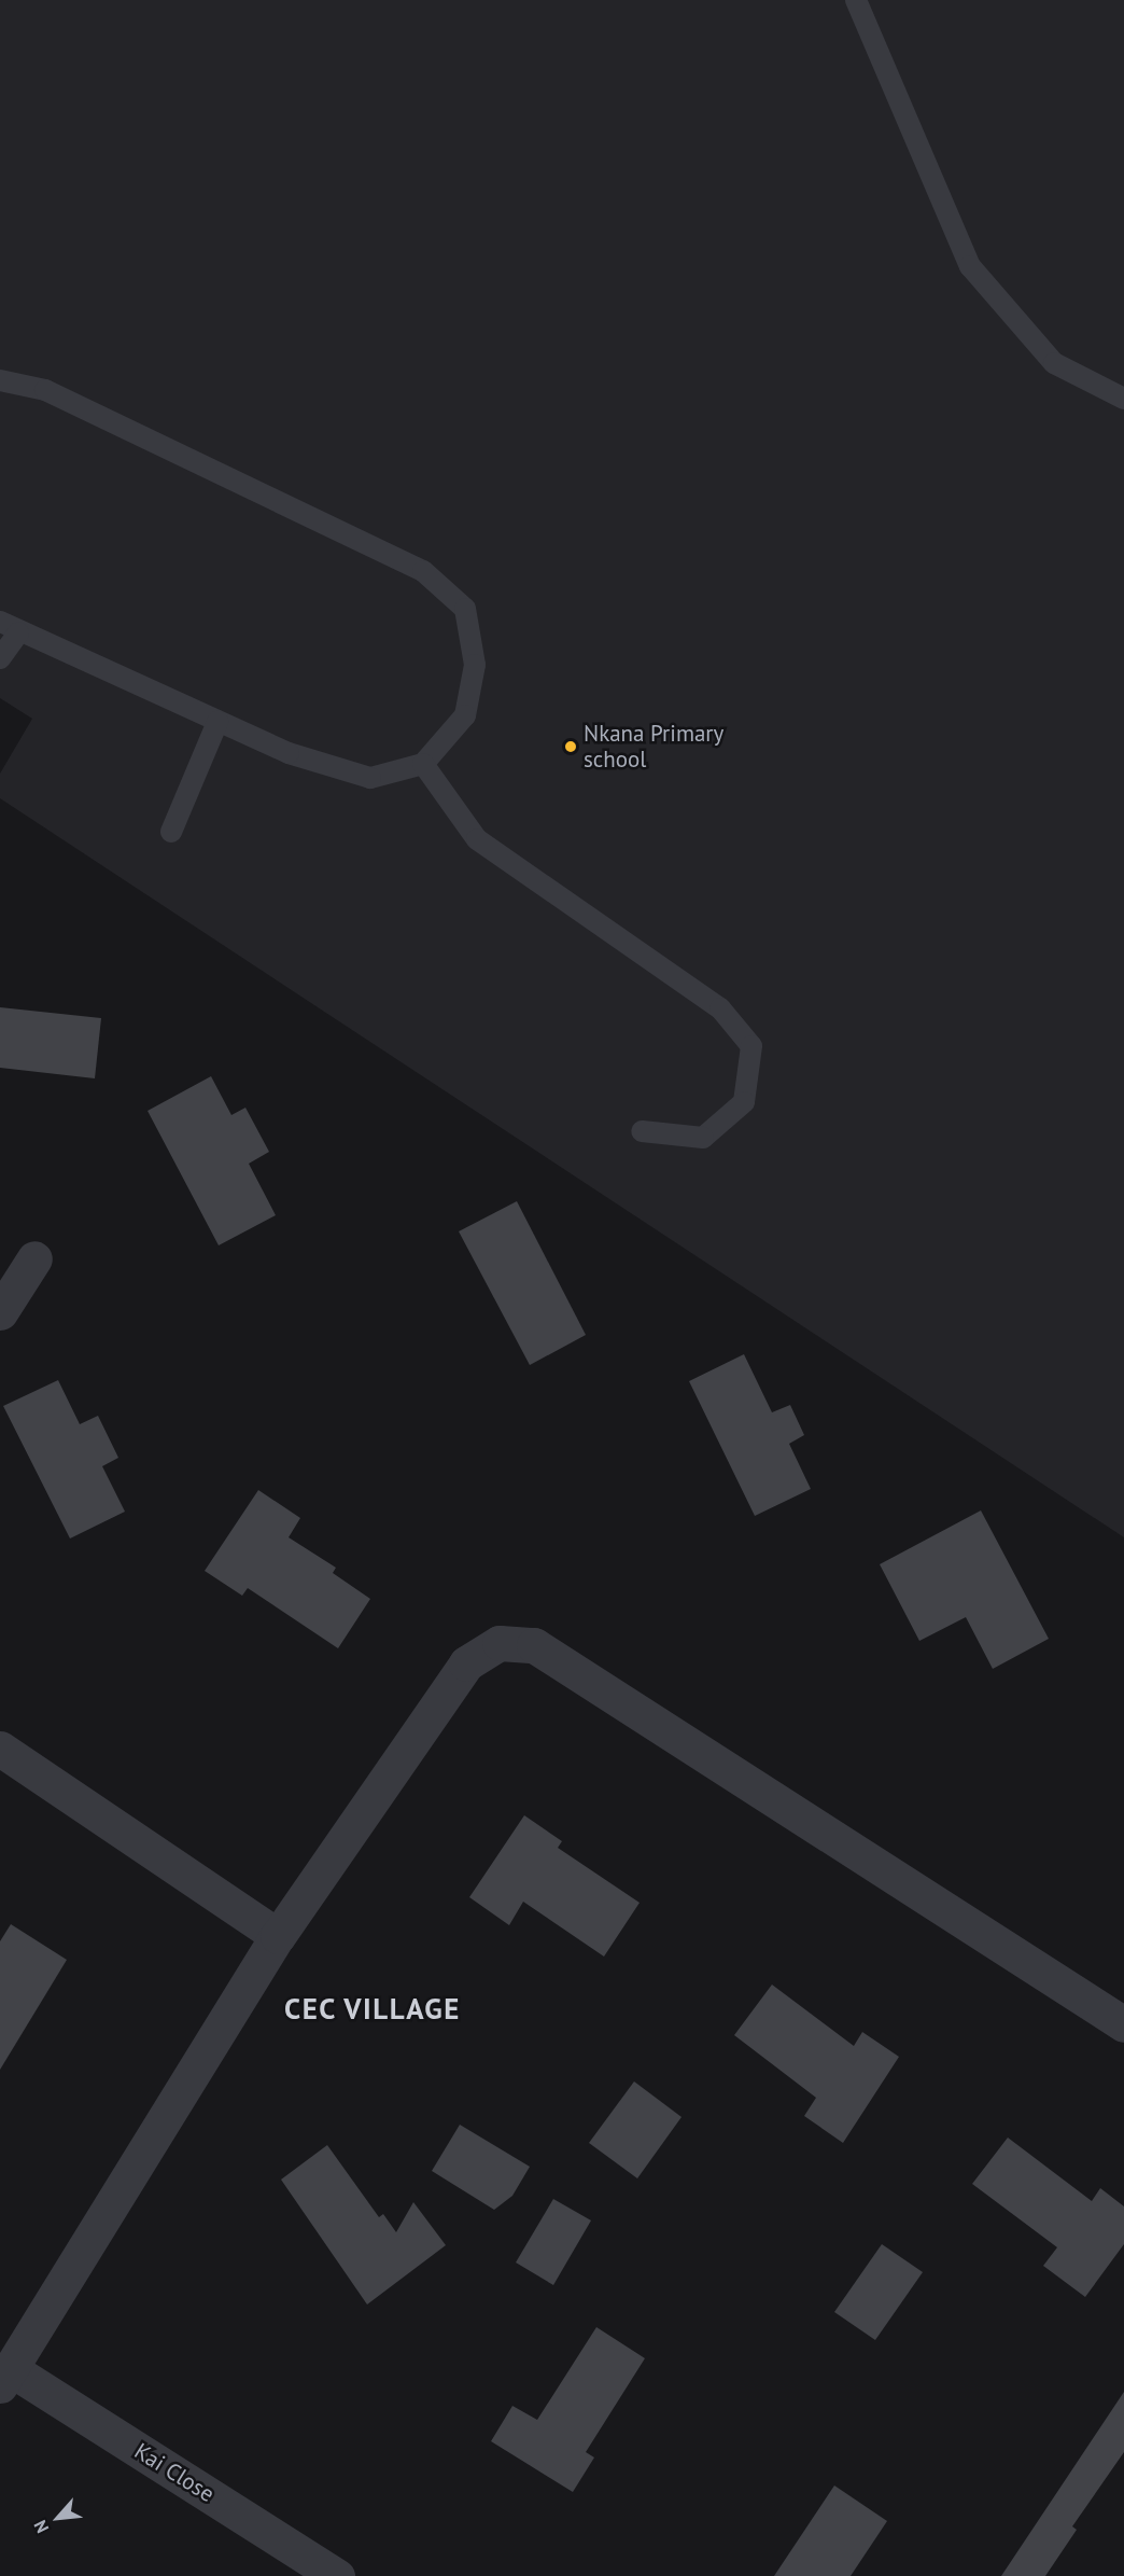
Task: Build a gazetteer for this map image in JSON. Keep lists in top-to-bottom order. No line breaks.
{"streets":{"street":["Kai Close"]},"districts":["CEC VILLAGE"],"places":["Nkana Primary school"],"north":"bottom left"}
